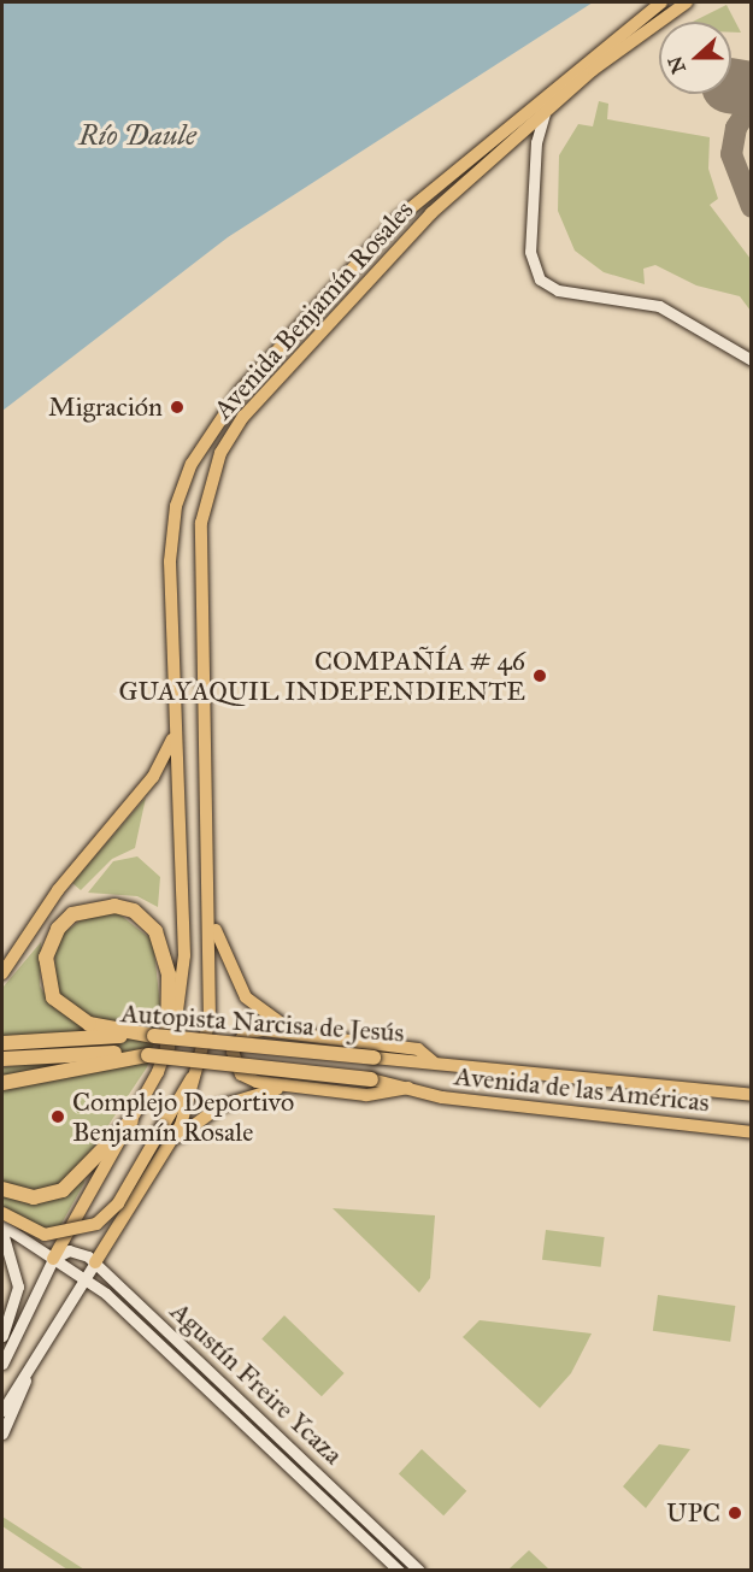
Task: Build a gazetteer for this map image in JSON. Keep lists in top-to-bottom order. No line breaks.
{"streets":{"highway":["Autopista Narcisa de Jesús"],"main road":["Avenida Benjamín Rosales","Avenida de las Américas","Agustín Freire Ycaza"]},"crossings":[["Avenida Benjamín Rosales","Agustín Freire Ycaza"],["Autopista Narcisa de Jesús","Avenida de las Américas"]],"water":["Río Daule"],"places":["Migración","COMPAÑÍA # 46 GUAYAQUIL INDEPENDIENTE","Complejo Deportivo Benjamín Rosale","UPC"],"north":"left"}
